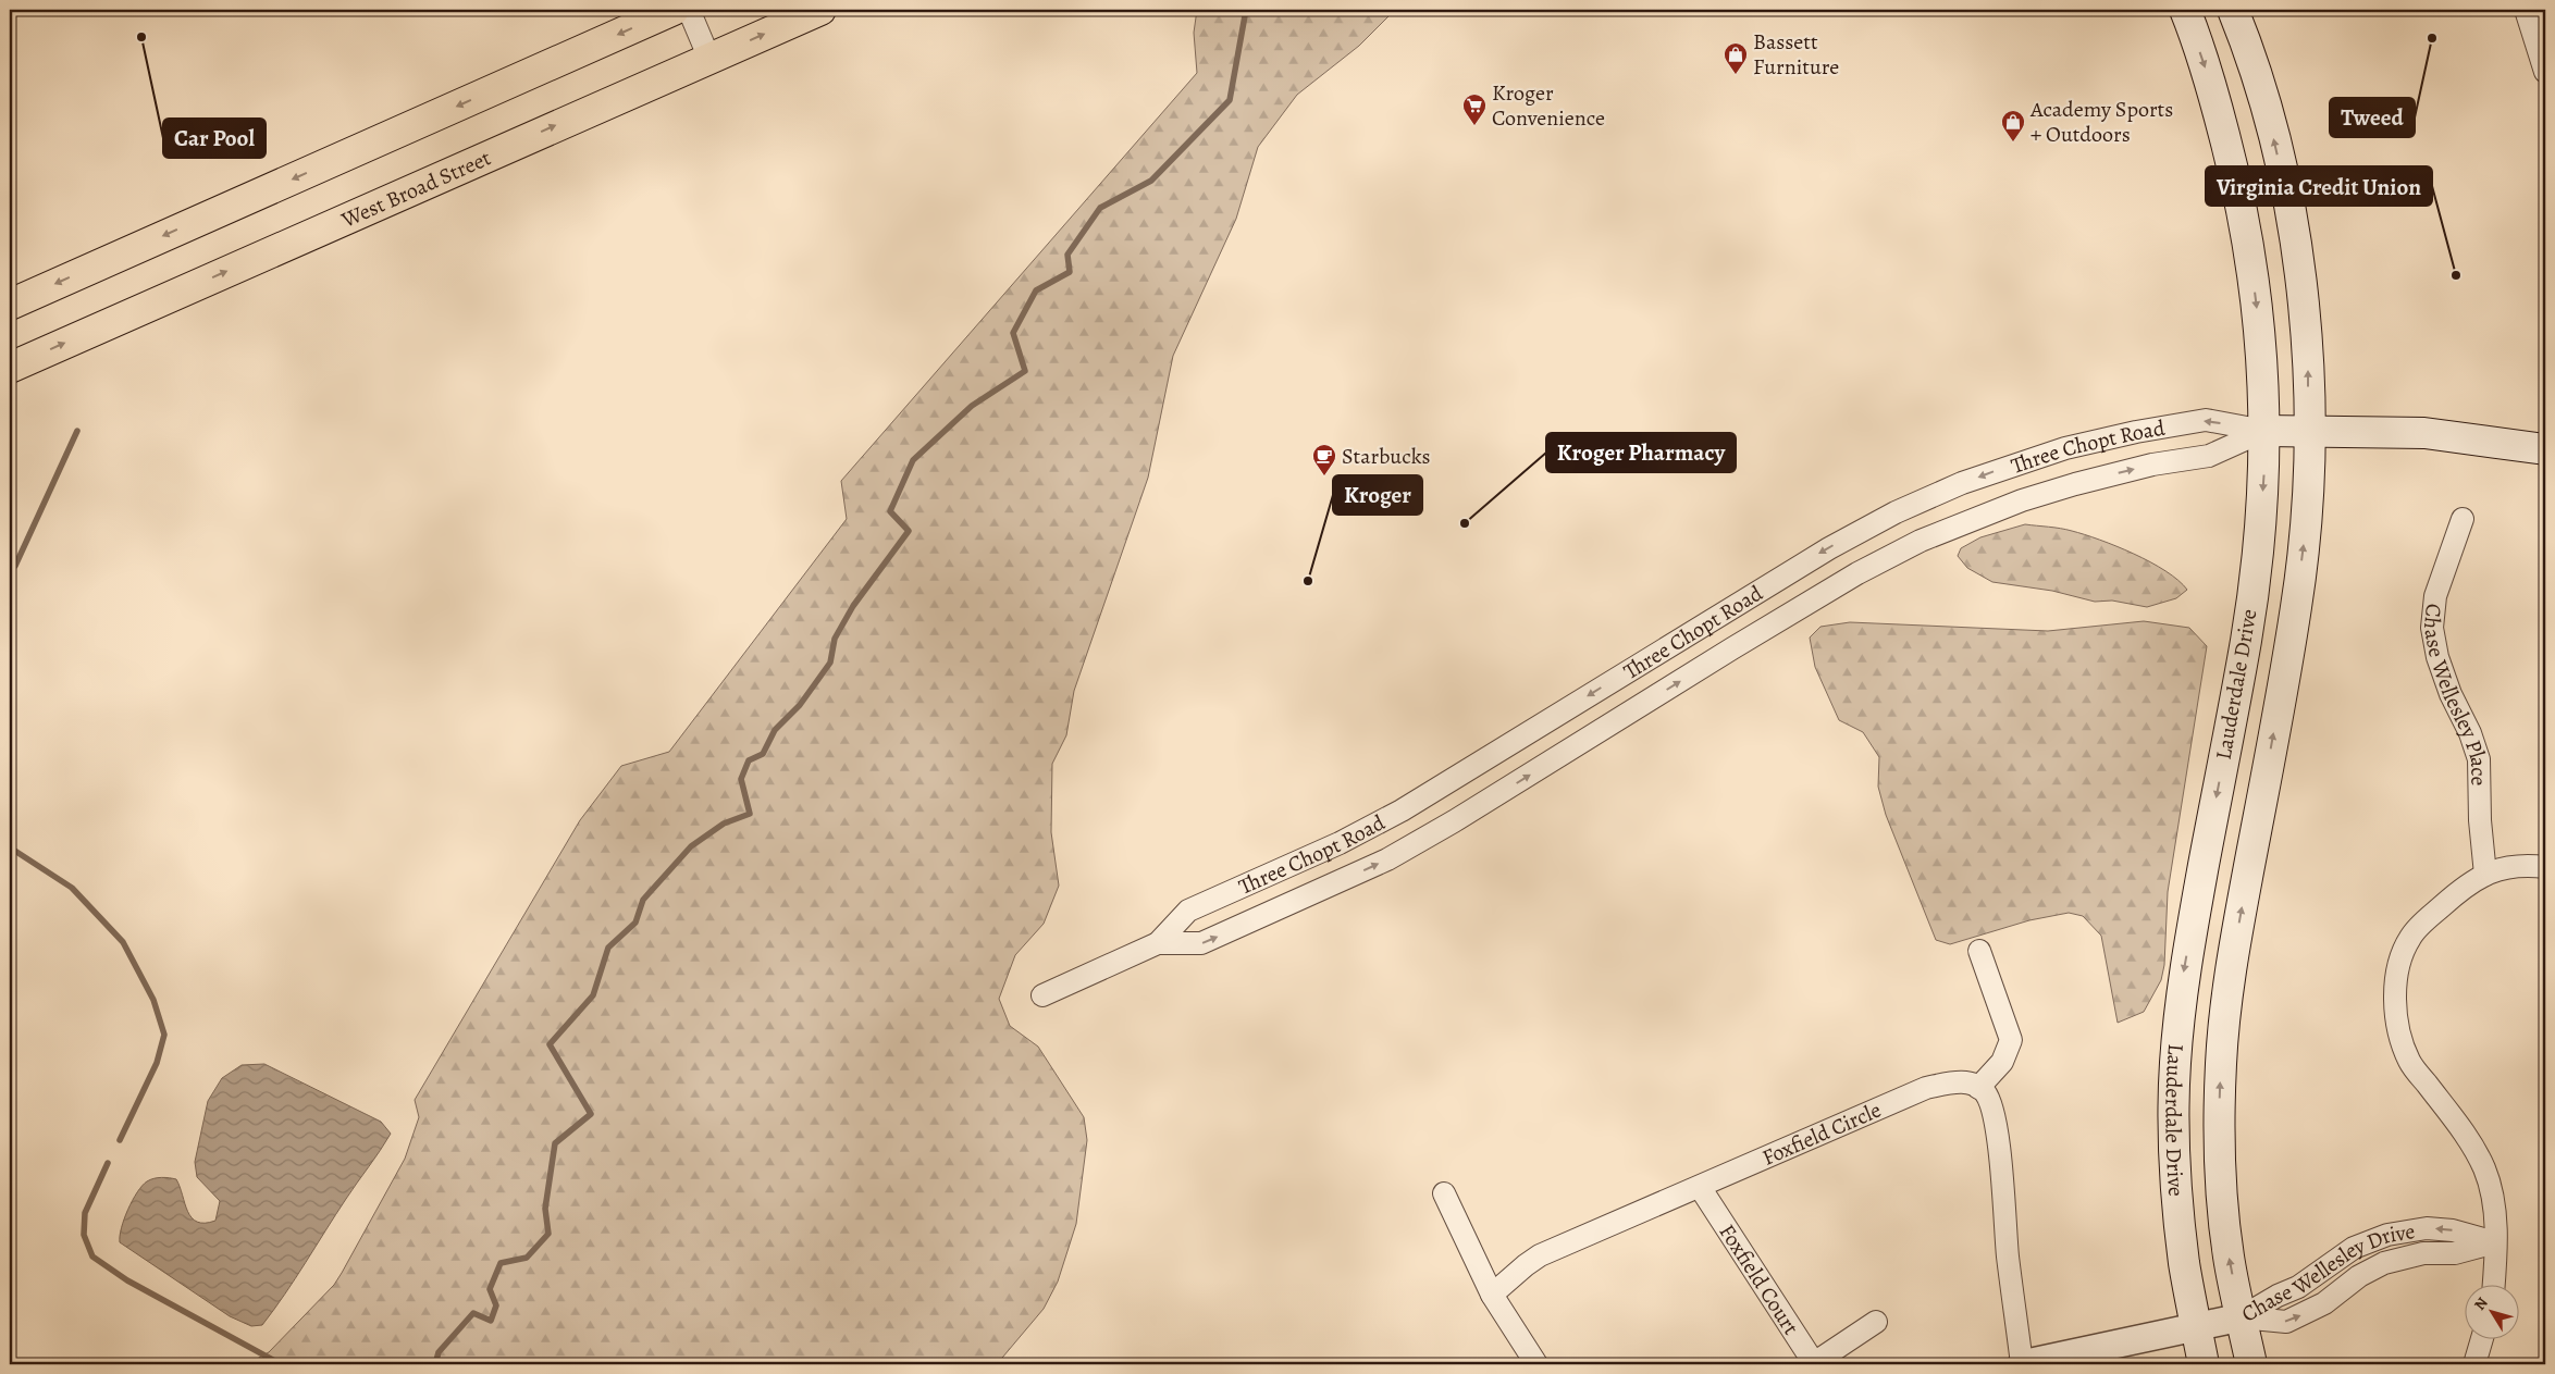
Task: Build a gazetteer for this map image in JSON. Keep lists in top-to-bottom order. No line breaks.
{"streets":{"main road":["West Broad Street","Three Chopt Road","Lauderdale Drive"],"street":["Chase Wellesley Place","Foxfield Circle","Chase Wellesley Drive","Foxfield Court"]},"crossings":[["Three Chopt Road","Lauderdale Drive"],["Lauderdale Drive","Chase Wellesley Drive"],["Foxfield Circle","Foxfield Court"]],"places":{"other":["Car Pool","Tweed","Virginia Credit Union","Kroger Pharmacy","Kroger"],"shop":["Bassett Furniture","Academy Sports + Outdoors"],"supermarket":["Kroger Convenience"],"cafe":["Starbucks"]},"north":"top left"}
